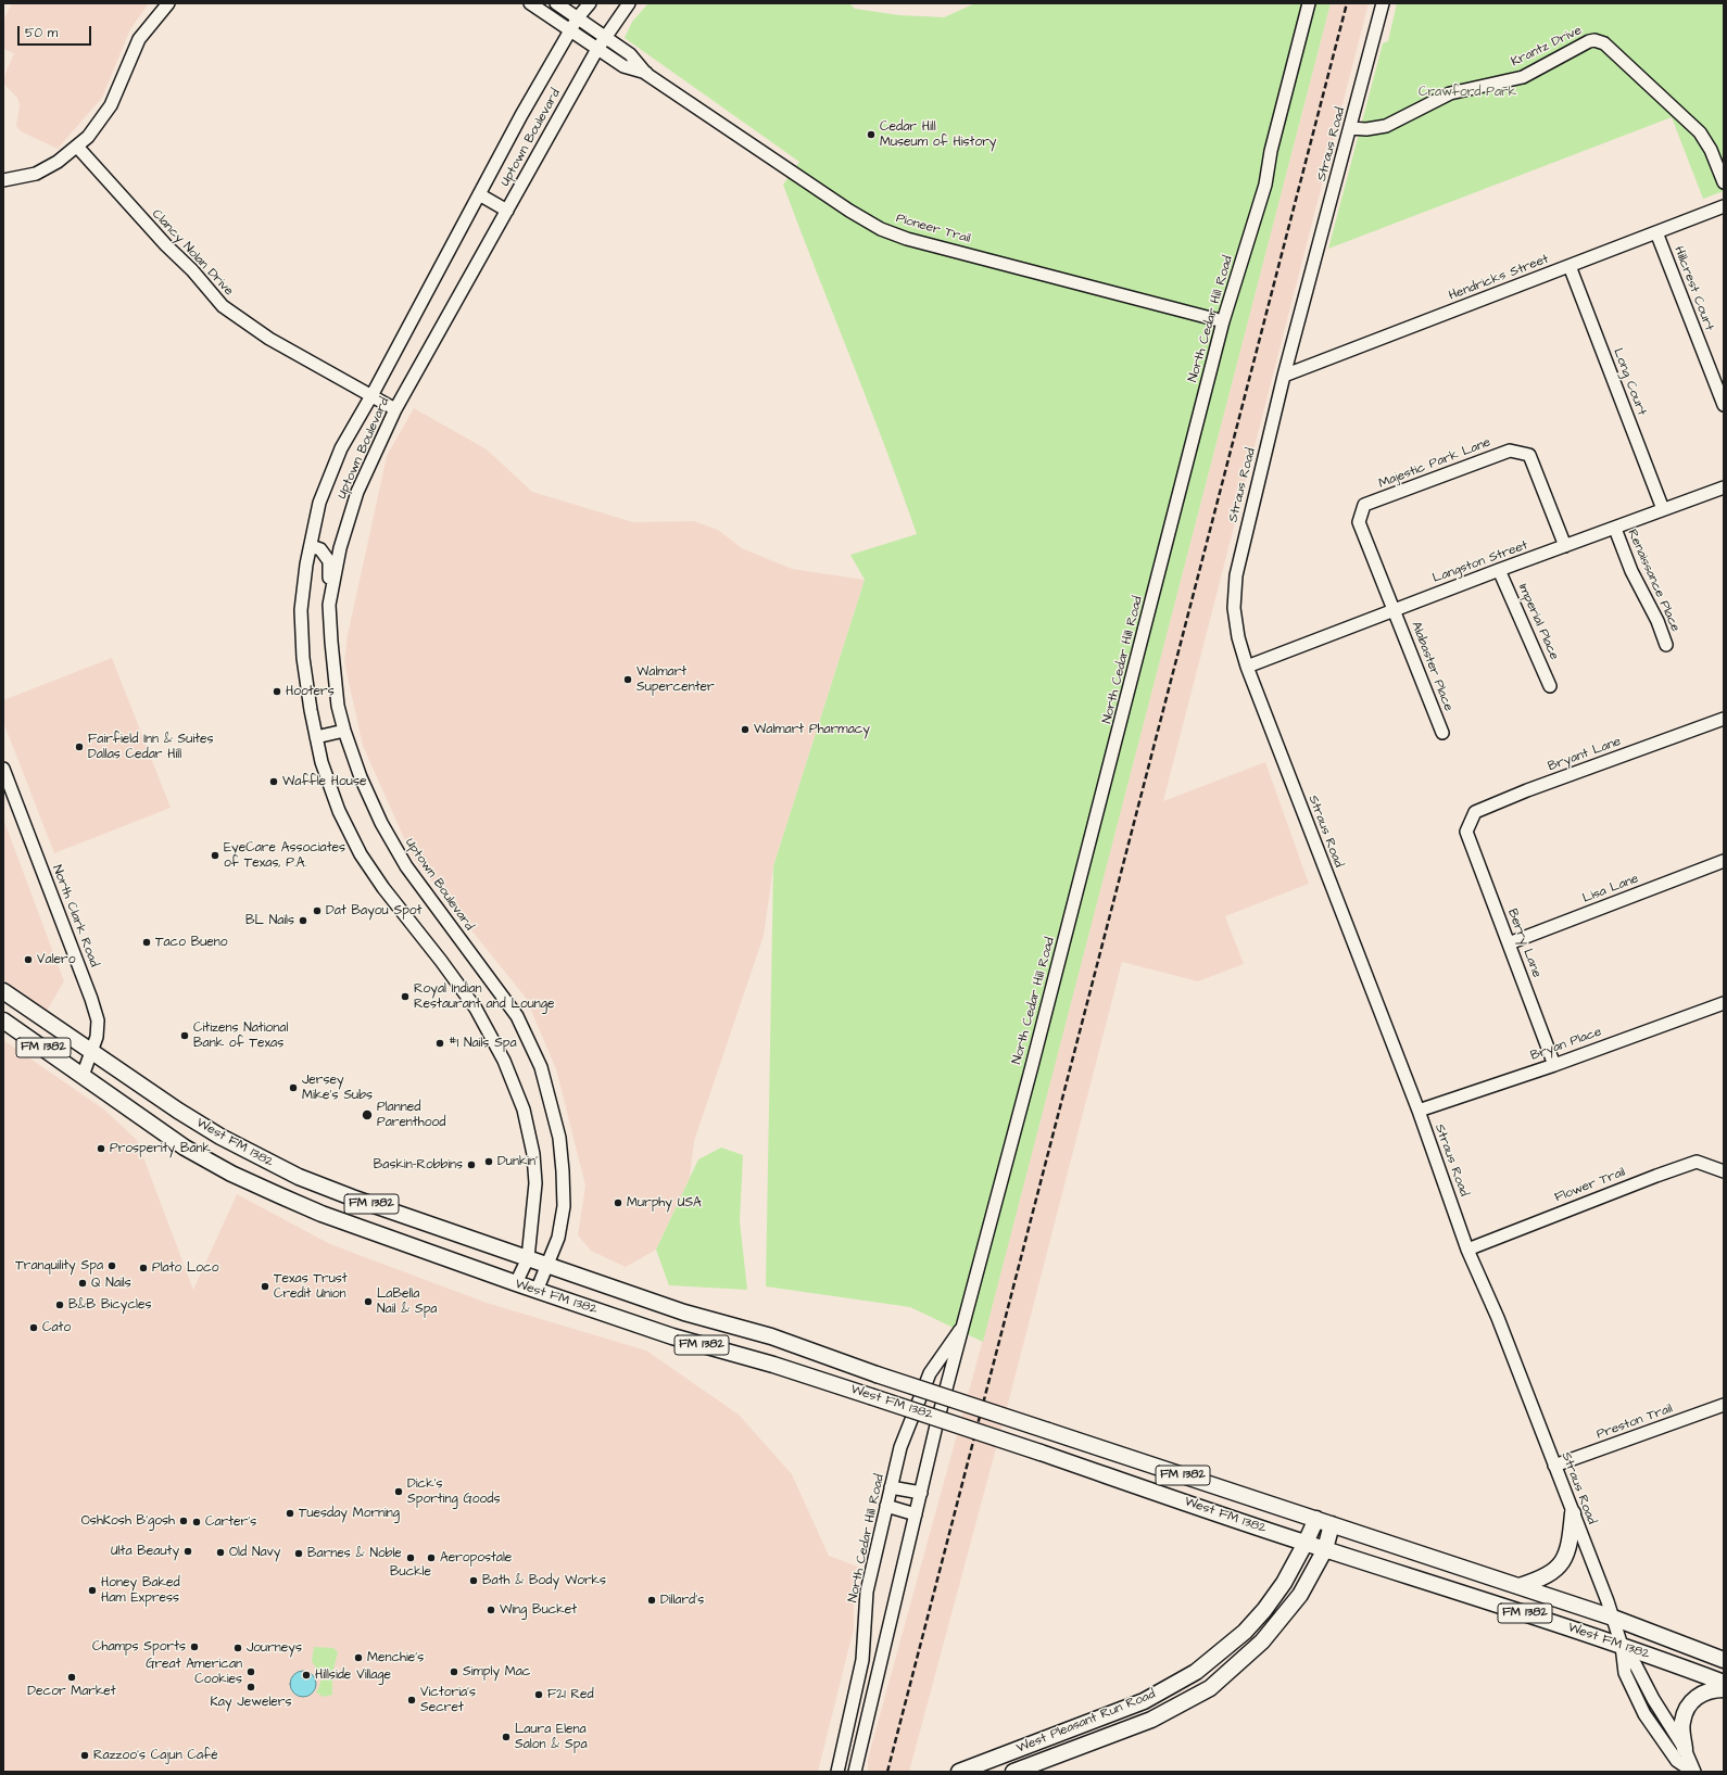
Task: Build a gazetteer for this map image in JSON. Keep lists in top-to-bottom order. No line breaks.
{"streets":{"main road":["FM 1382","West FM 1382","West Pleasant Run Road"],"street":["Krantz Drive","Uptown Boulevard","Straus Road","Pioneer Trail","Clancy Nolan Drive","Hendricks Street","Hillcrest Court","North Cedar Hill Road","Long Court","Majestic Park Lane","Langston Street","Renaissance Place","Imperial Place","Alabaster Place","Bryant Lane","Lisa Lane","North Clark Road","Berry Lane","Bryan Place","Flower Trail","Preston Trail"]},"crossings":[["Krantz Drive","Straus Road"],["Uptown Boulevard","Pioneer Trail"],["Uptown Boulevard","Clancy Nolan Drive"],["Uptown Boulevard","West FM 1382"],["Straus Road","Hendricks Street"],["Straus Road","Langston Street"],["Straus Road","Bryan Place"],["Straus Road","West FM 1382"],["Straus Road","Flower Trail"],["Straus Road","Preston Trail"],["Pioneer Trail","North Cedar Hill Road"],["Hendricks Street","Hillcrest Court"],["Hendricks Street","Long Court"],["Long Court","Langston Street"],["Majestic Park Lane","Langston Street"],["Majestic Park Lane","Alabaster Place"],["Langston Street","Renaissance Place"],["Langston Street","Imperial Place"],["Langston Street","Alabaster Place"],["Bryant Lane","Berry Lane"],["Lisa Lane","Berry Lane"],["North Clark Road","FM 1382"],["North Clark Road","West FM 1382"],["Berry Lane","Bryan Place"],["FM 1382","West FM 1382"],["West FM 1382","West Pleasant Run Road"]],"parks":["Crawford Park"],"places":["Cedar Hill Museum of History","Walmart Supercenter","Hooters","Walmart Pharmacy","Fairfield Inn & Suites Dallas Cedar Hill","Waffle House","EyeCare Associates of Texas, P.A.","Dat Bayou Spot","BL Nails","Taco Bueno","Valero","Royal Indian Restaurant and Lounge","Citizens National Bank of Texas","#1 Nails Spa","Jersey Mike's Subs","Planned Parenthood","Prosperity Bank","Dunkin'","Baskin-Robbins","Murphy USA","Tranquility Spa","Plato Loco","Q Nails","Texas Trust Credit Union","LaBella Nail & Spa","B&B Bicycles","Cato","Dick's Sporting Goods","Tuesday Morning","OshKosh B'gosh","Carter's","Ulta Beauty","Old Navy","Barnes & Noble","Buckle","Aeropostale","Bath & Body Works","Honey Baked Ham Express","Dillard's","Wing Bucket","Champs Sports","Journeys","Menchie's","Great American Cookies","Simply Mac","Hillside Village","Decor Market","Kay Jewelers","F21 Red","Victoria's Secret","Laura Elena Salon & Spa","Razzoo’s Cajun Café"],"scale_bar":"50 m"}
